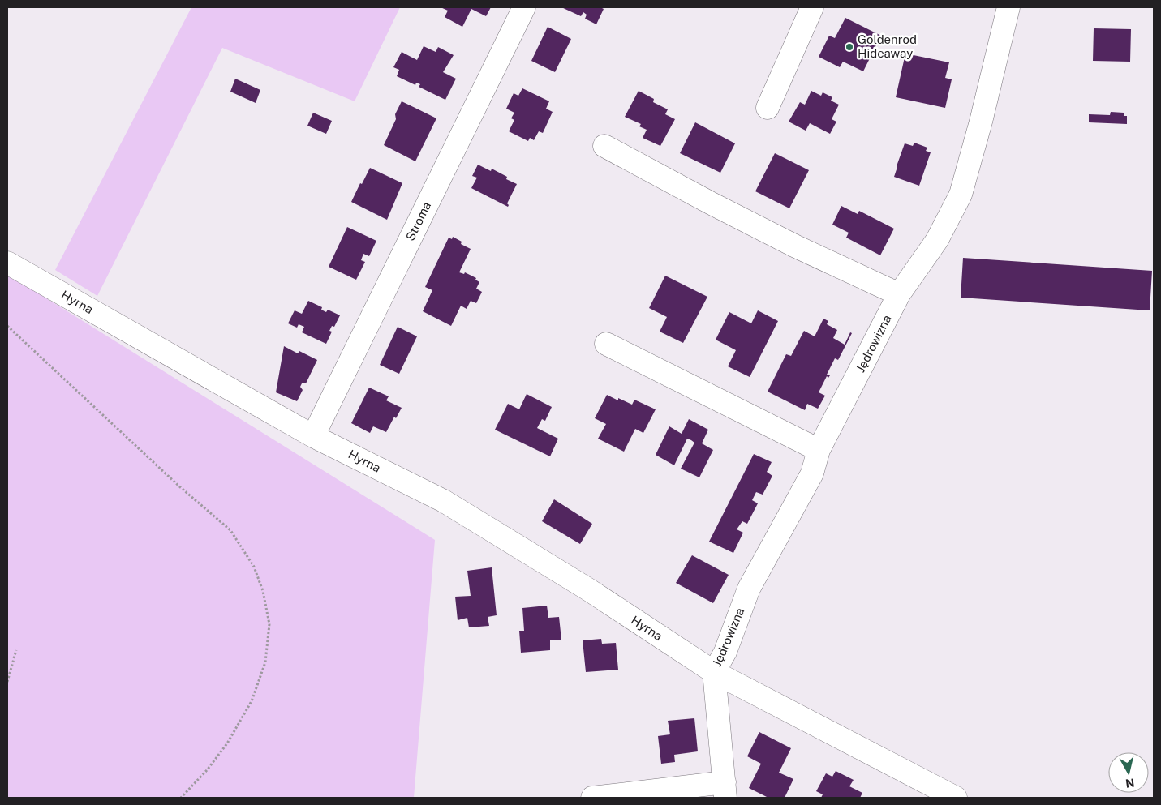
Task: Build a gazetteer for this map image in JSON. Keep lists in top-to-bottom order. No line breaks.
{"streets":{"street":["Stroma","Hyrna","Jędrowizna"]},"crossings":[["Stroma","Hyrna"],["Hyrna","Jędrowizna"]],"places":["Goldenrod Hideaway"],"north":"bottom"}
